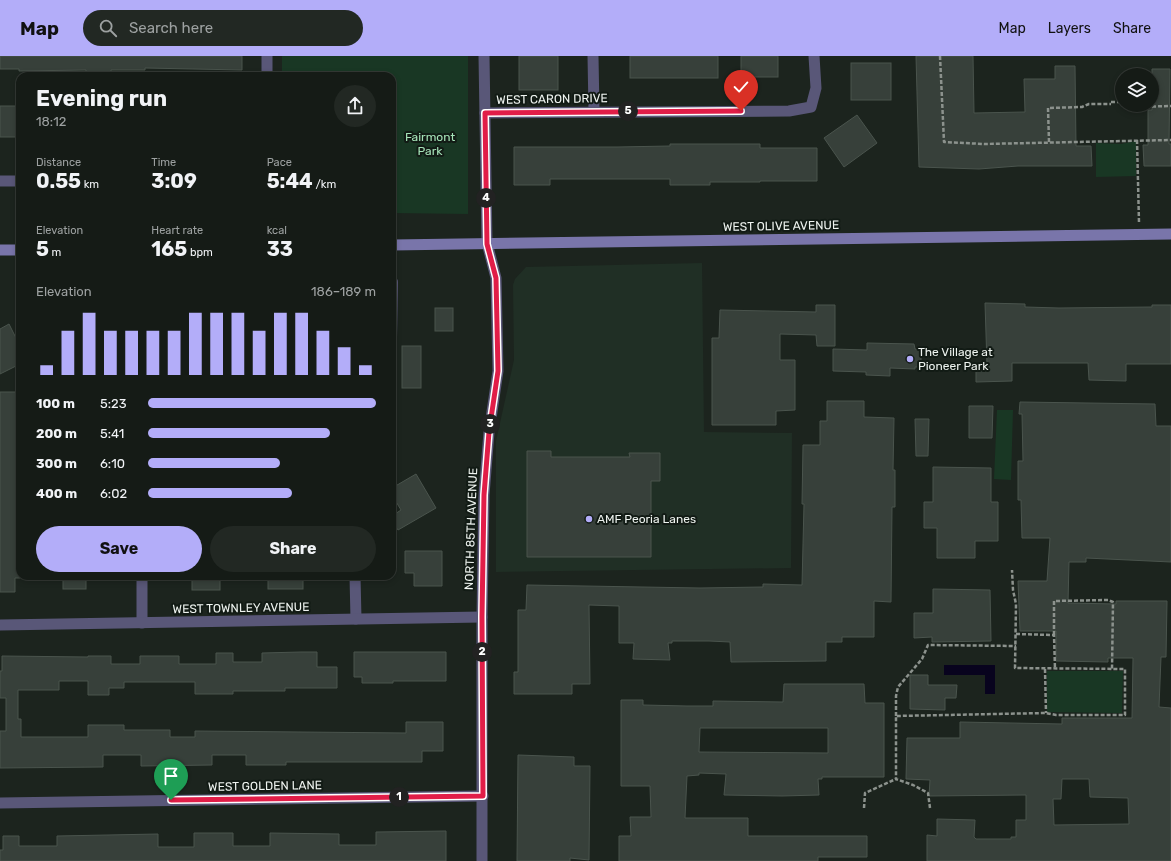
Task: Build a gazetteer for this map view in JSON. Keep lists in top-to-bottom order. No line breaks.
{"streets":{"main road":["WEST OLIVE AVENUE"],"street":["WEST CARON DRIVE","NORTH 85TH AVENUE","WEST TOWNLEY AVENUE","WEST GOLDEN LANE"]},"crossings":[["WEST CARON DRIVE","NORTH 85TH AVENUE"],["WEST OLIVE AVENUE","NORTH 85TH AVENUE"],["NORTH 85TH AVENUE","WEST TOWNLEY AVENUE"],["NORTH 85TH AVENUE","WEST GOLDEN LANE"]],"parks":["Fairmont Park"],"places":["The Village at Pioneer Park","AMF Peoria Lanes"],"page":{"header":"Map","search":"Search here","nav":["Map","Layers","Share"],"heading":["Evening run","18:12"],"pins":["5","4","3","2","1"],"stats":[["Distance","0.55 km"],["Time","3:09"],["Pace","5:44 /km"],["Elevation","5 m"],["Heart rate","165 bpm"],["kcal","33"]],"chart":["Elevation","186–189 m"],"list":[{"name":"100 m","note":"5:23"},{"name":"200 m","note":"5:41"},{"name":"300 m","note":"6:10"},{"name":"400 m","note":"6:02"}],"buttons":["Save","Share"]}}
